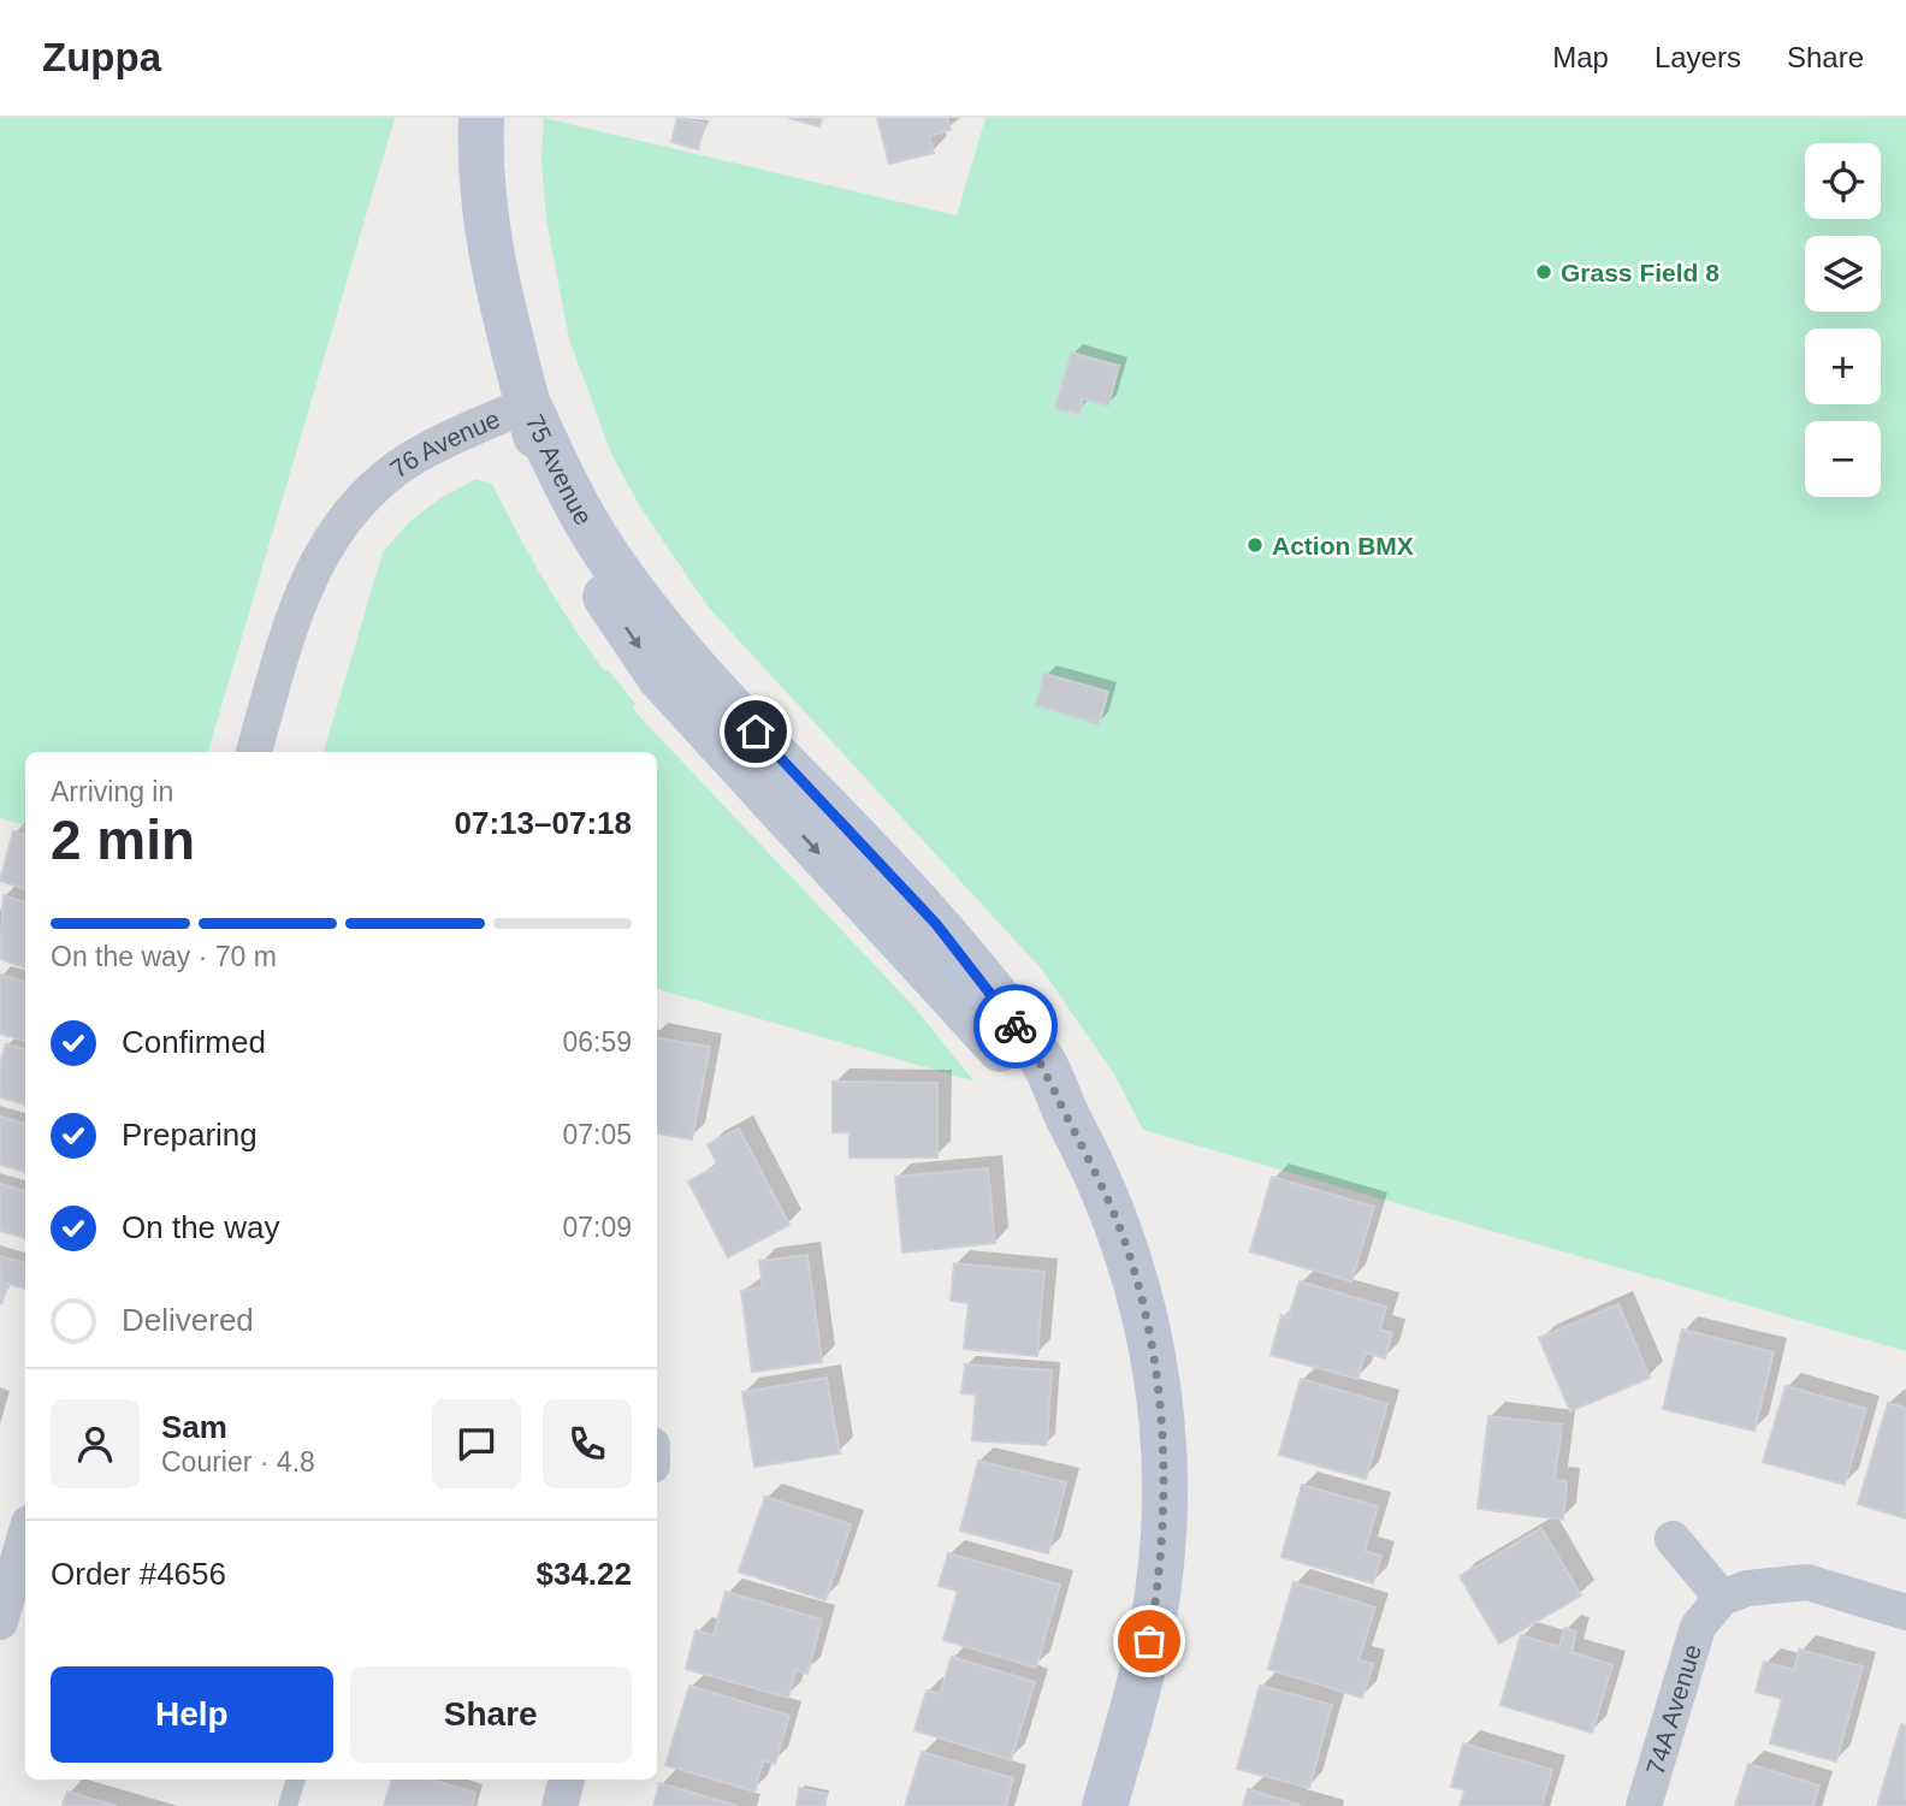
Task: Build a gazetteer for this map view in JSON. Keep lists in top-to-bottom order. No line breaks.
{"streets":{"street":["76 Avenue","75 Avenue","74A Avenue"]},"crossings":[["76 Avenue","75 Avenue"]],"places":["Grass Field 8","Action BMX"],"page":{"header":"Zuppa","nav":["Map","Layers","Share"],"map_buttons":["+","−"],"heading":["2 min","Arriving in","07:13–07:18"],"panel":["Sam","Courier · 4.8","Order #4656","$34.22"],"bar":"On the way · 70 m","list":[["Confirmed","06:59"],["Preparing","07:05"],["On the way","07:09"],"Delivered"],"buttons":["Help","Share"]}}
